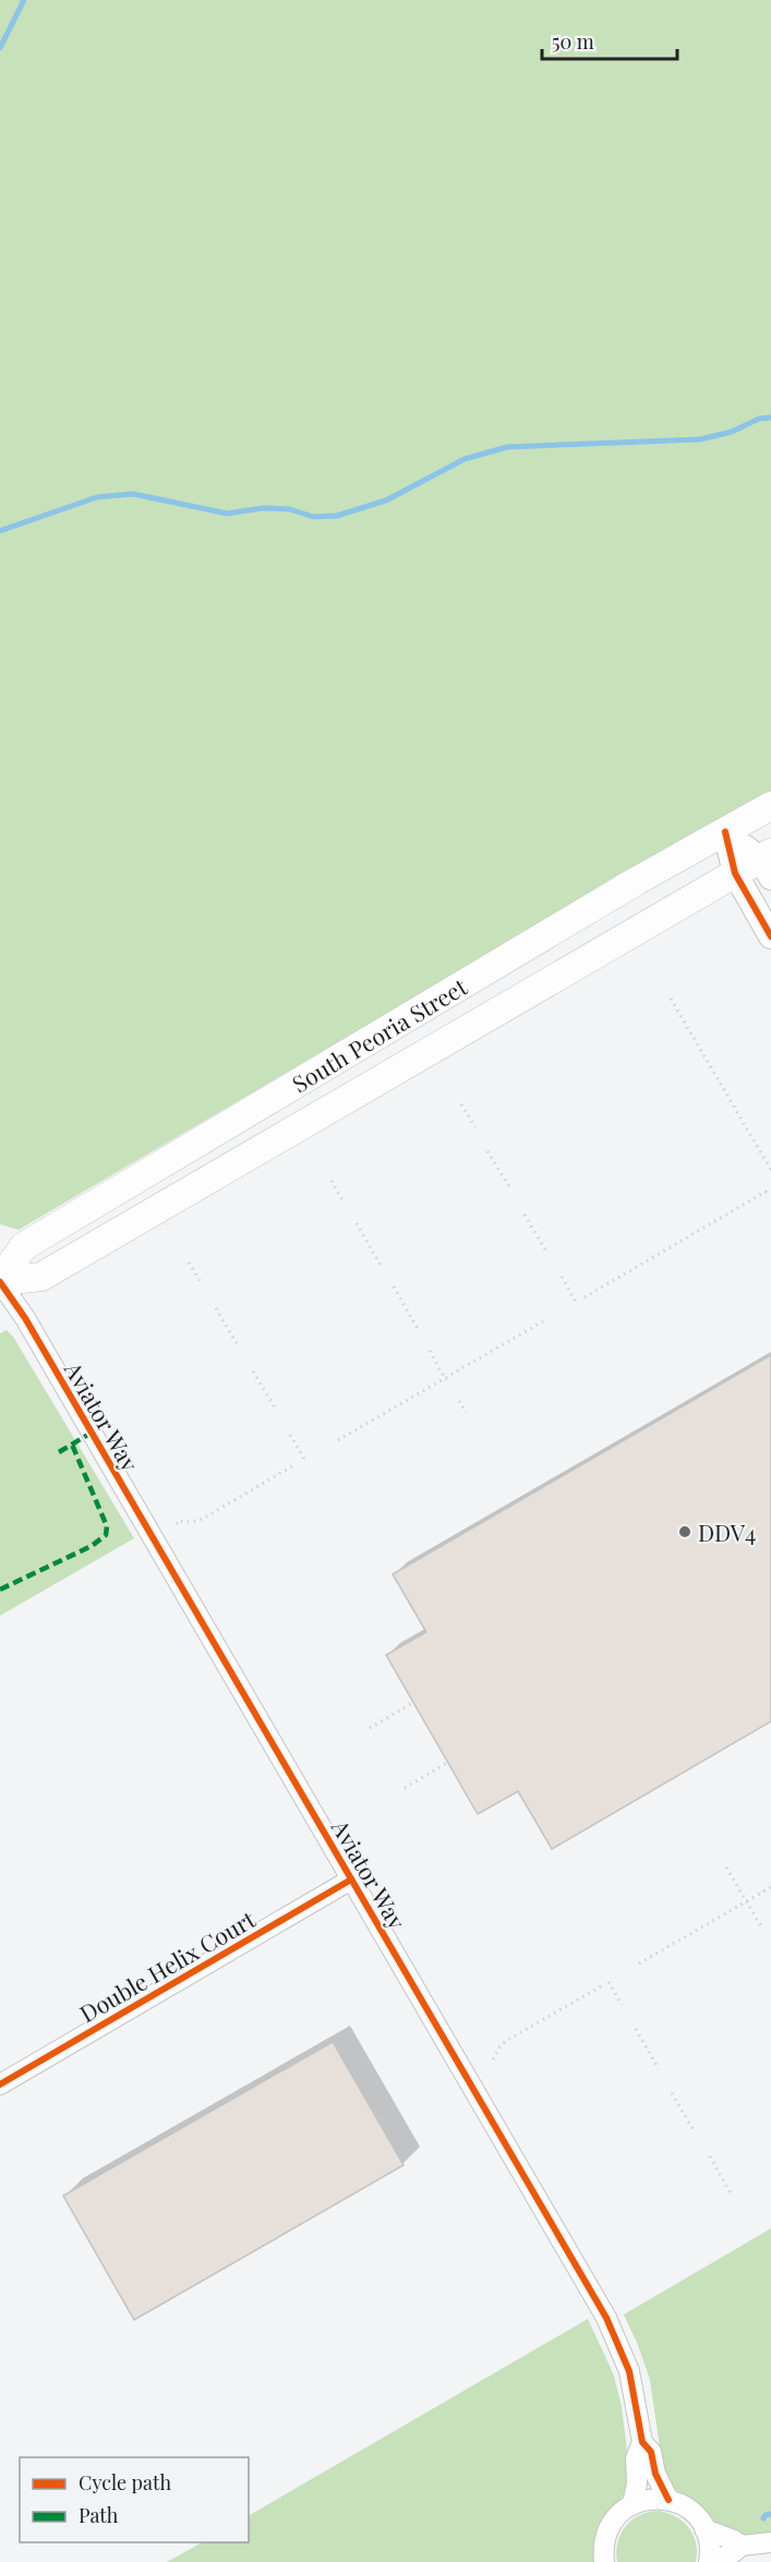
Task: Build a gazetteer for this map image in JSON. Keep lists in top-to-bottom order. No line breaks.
{"streets":{"main road":["South Peoria Street"],"street":["Aviator Way","Double Helix Court"]},"crossings":[["South Peoria Street","Aviator Way"],["Aviator Way","Double Helix Court"]],"places":["DDV4"],"legend":["Cycle path","Path"],"scale_bar":"50 m"}
